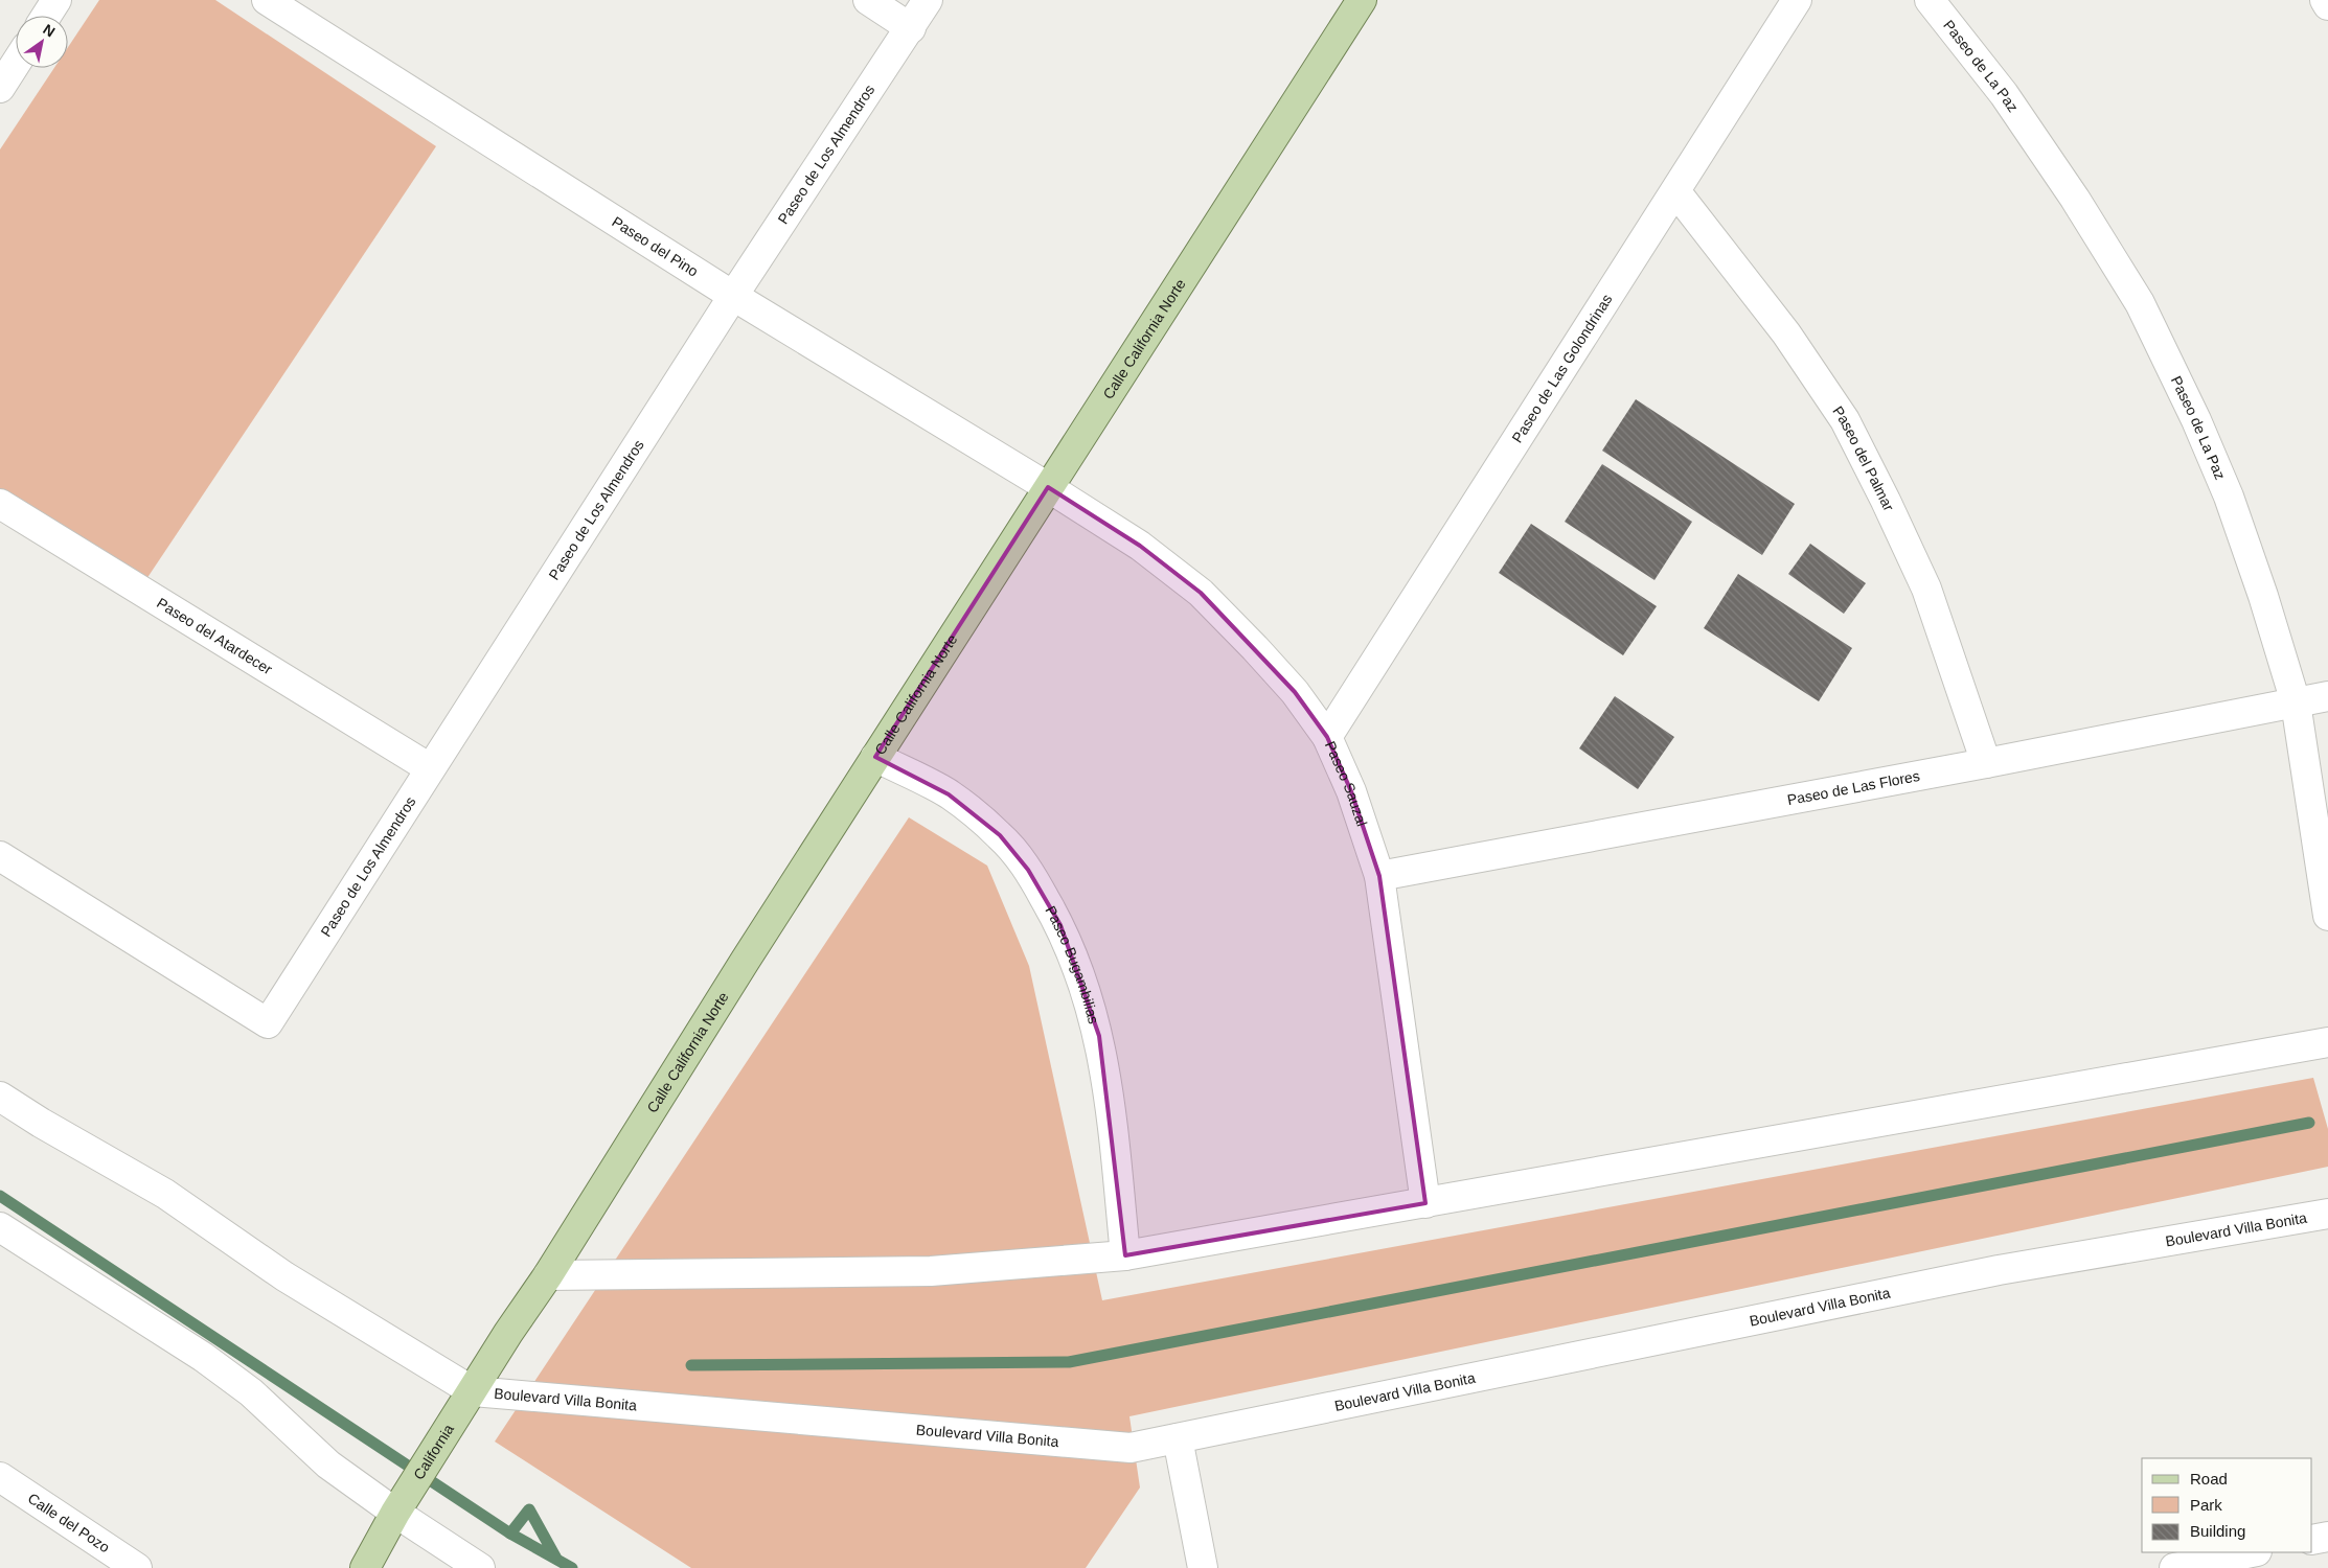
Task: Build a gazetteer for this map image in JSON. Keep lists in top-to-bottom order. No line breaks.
{"streets":{"main road":["Calle California Norte","California"],"street":["Paseo de La Paz","Paseo de Los Almendros","Paseo del Pino","Paseo de Las Golondrinas","Paseo del Palmar","Paseo del Atardecer","Paseo Sauzal","Paseo de Las Flores","Paseo Bugambilias","Boulevard Villa Bonita","Calle del Pozo"]},"crossings":[["Paseo de La Paz","Paseo de Las Flores"],["Paseo de Los Almendros","Paseo del Pino"],["Paseo de Los Almendros","Paseo del Atardecer"],["Paseo del Pino","Calle California Norte"],["Paseo del Pino","Paseo Sauzal"],["Calle California Norte","Paseo Sauzal"],["Calle California Norte","Paseo Bugambilias"],["Calle California Norte","Boulevard Villa Bonita"],["Calle California Norte","California"],["Paseo de Las Golondrinas","Paseo del Palmar"],["Paseo de Las Golondrinas","Paseo Sauzal"],["Paseo del Palmar","Paseo de Las Flores"],["Paseo Sauzal","Paseo de Las Flores"],["Boulevard Villa Bonita","California"]],"legend":["Road","Park","Building"],"north":"top right"}
